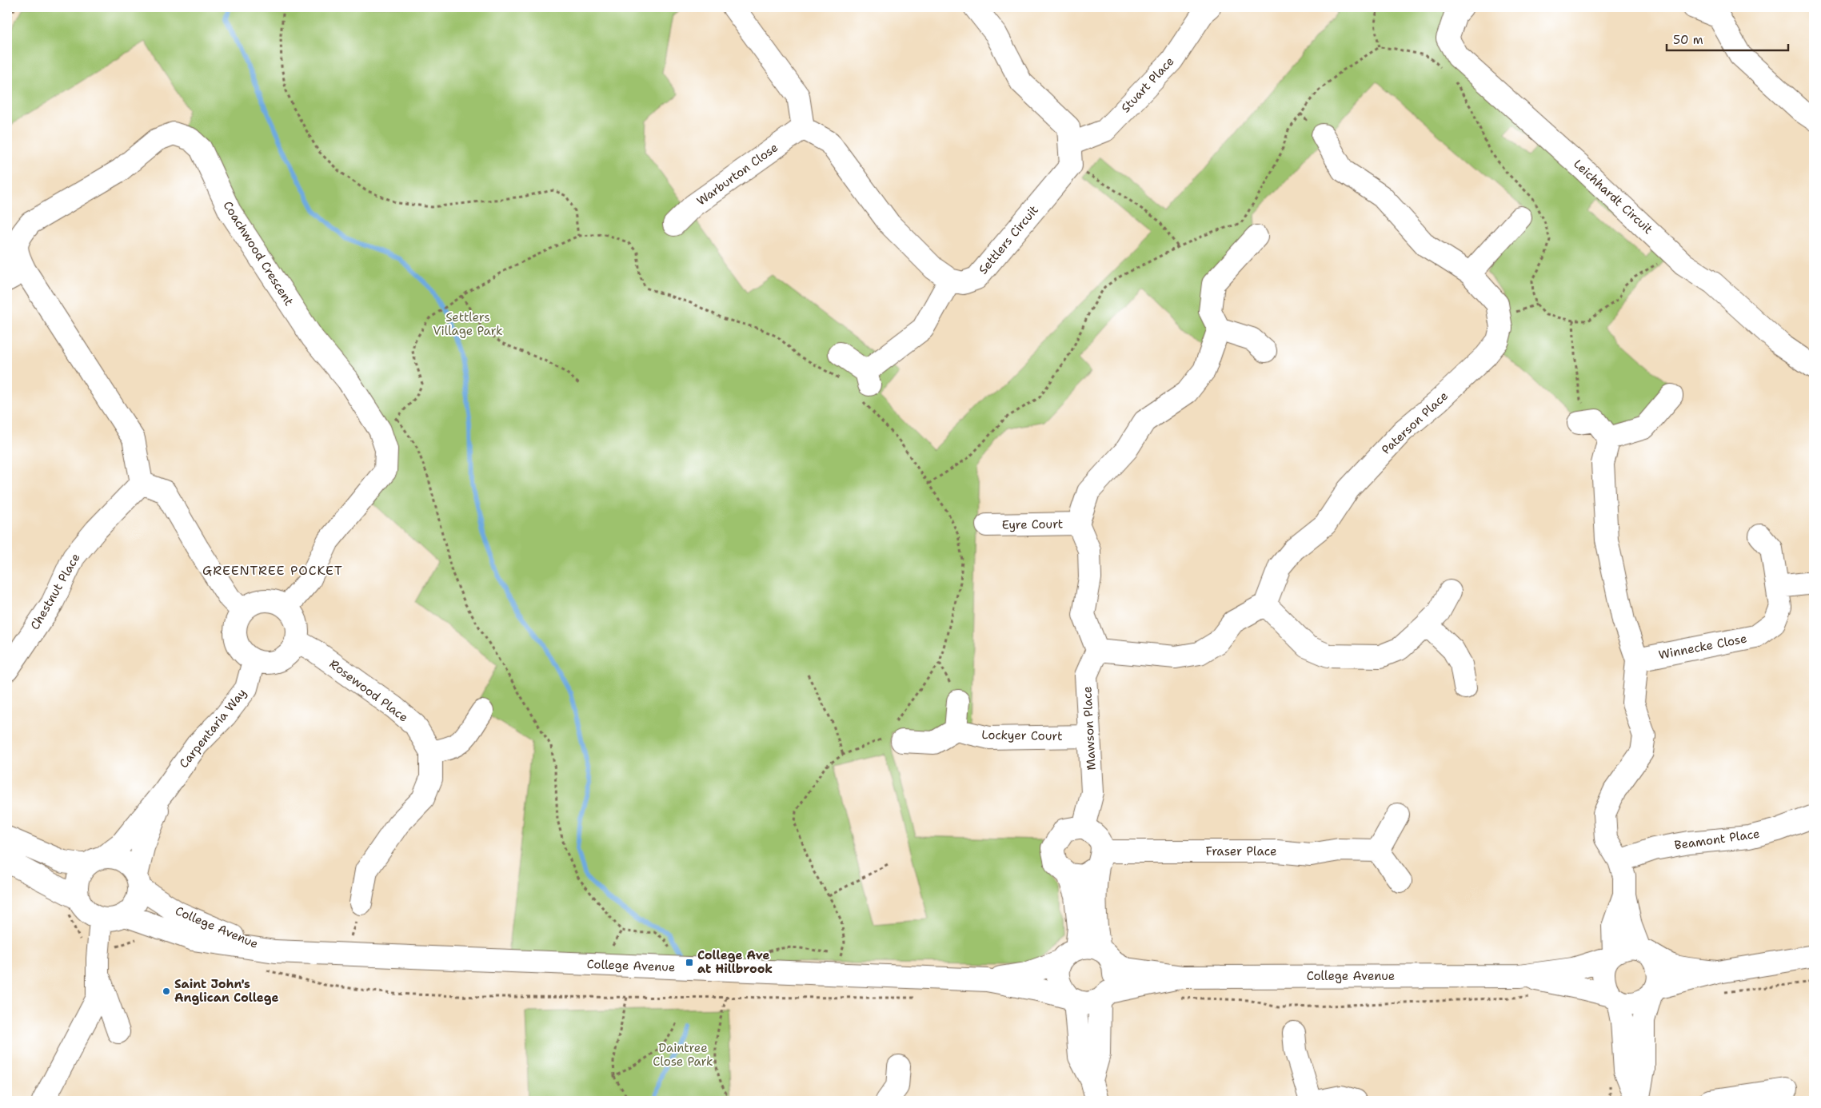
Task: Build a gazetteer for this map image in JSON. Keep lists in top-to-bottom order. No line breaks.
{"streets":{"street":["Stuart Place","Warburton Close","Leichhardt Circuit","Settlers Circuit","Coachwood Crescent","Paterson Place","Eyre Court","Chestnut Place","Winnecke Close","Rosewood Place","Carpentaria Way","Mawson Place","Lockyer Court","Beamont Place","Fraser Place","College Avenue"]},"crossings":[["Coachwood Crescent","Chestnut Place"],["Coachwood Crescent","Rosewood Place"],["Coachwood Crescent","Carpentaria Way"],["Rosewood Place","Carpentaria Way"],["Carpentaria Way","College Avenue"],["Mawson Place","Lockyer Court"],["Mawson Place","Fraser Place"]],"districts":["GREENTREE POCKET"],"parks":["Settlers Village Park","Daintree Close Park"],"places":{"transit":["College Ave at Hillbrook"],"other":["Saint John's Anglican College"]},"scale_bar":"50 m"}
